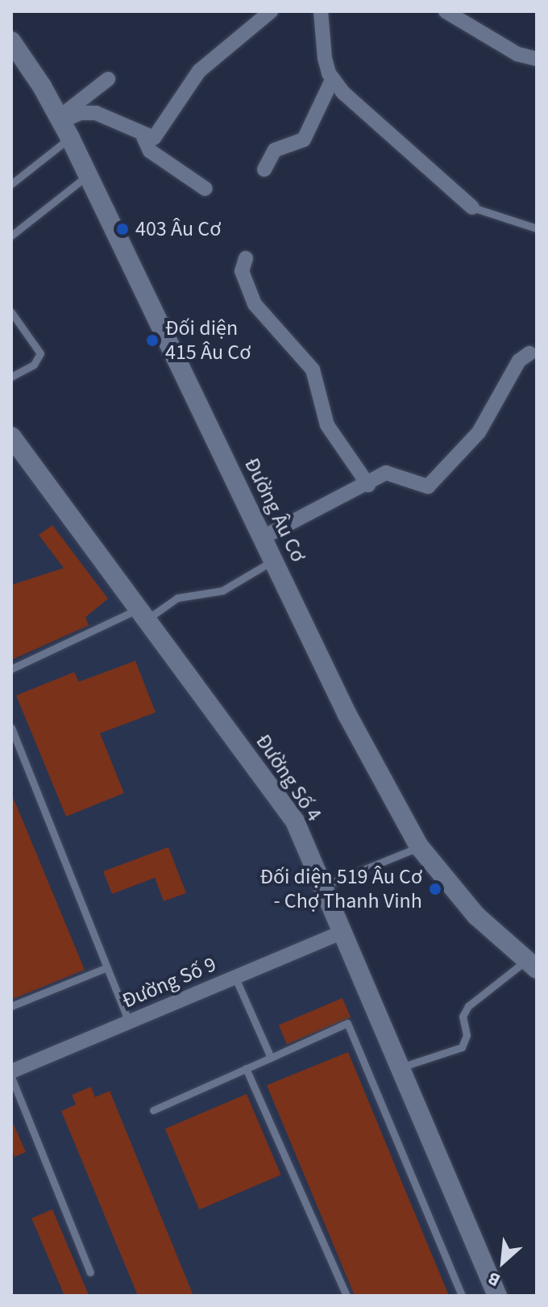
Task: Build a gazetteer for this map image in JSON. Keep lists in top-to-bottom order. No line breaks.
{"streets":{"main road":["Đường Âu Cơ","Đường Số 4"],"street":["Đường Số 9"]},"crossings":[["Đường Số 4","Đường Số 9"]],"places":["403 Âu Cơ","Đối diện 415 Âu Cơ","Đối diện 519 Âu Cơ - Chợ Thanh Vinh"],"north":"bottom left"}
